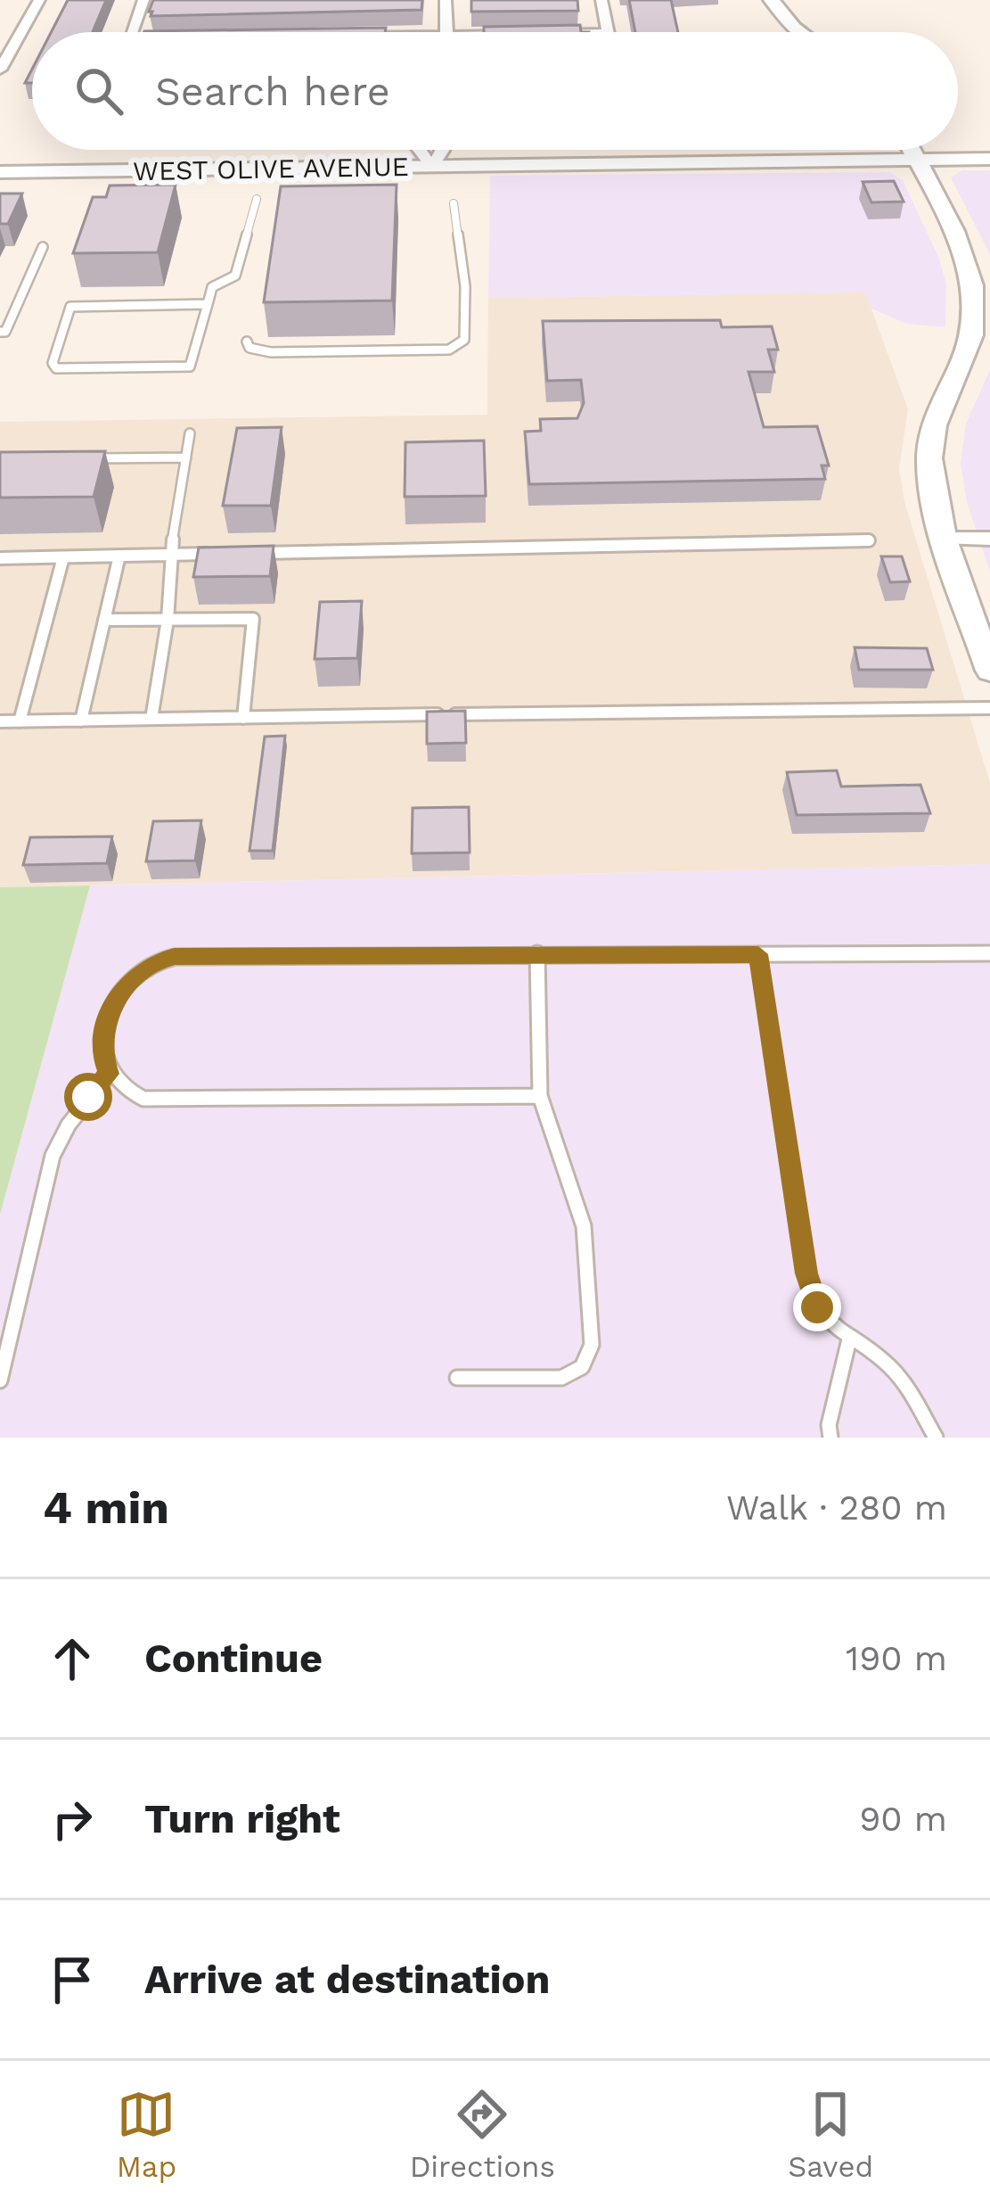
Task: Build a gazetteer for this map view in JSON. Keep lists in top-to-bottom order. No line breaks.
{"streets":{"main road":["WEST OLIVE AVENUE"]},"page":{"search":"Search here","heading":["4 min","Walk · 280 m"],"list":[["Continue","190 m"],["Turn right","90 m"],"Arrive at destination"],"nav":["Map","Directions","Saved"]}}
